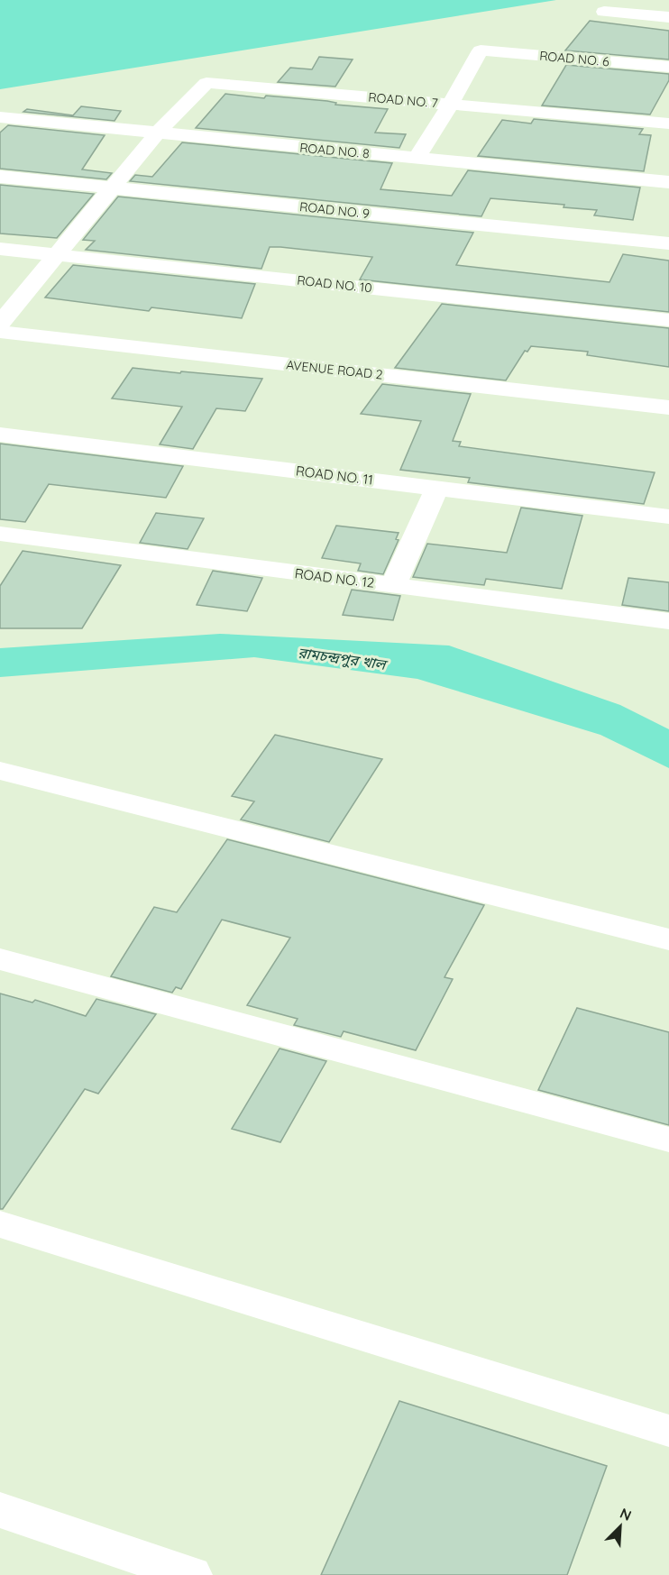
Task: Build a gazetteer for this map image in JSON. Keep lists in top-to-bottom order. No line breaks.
{"streets":{"street":["ROAD NO. 6","ROAD NO. 7","ROAD NO. 8","ROAD NO. 9","ROAD NO. 10","AVENUE ROAD 2","ROAD NO. 11","ROAD NO. 12"]},"crossings":[["ROAD NO. 6","ROAD NO. 7"],["ROAD NO. 7","ROAD NO. 8"]],"water":["রামচন্দ্রপুর খাল"],"north":"top right"}
